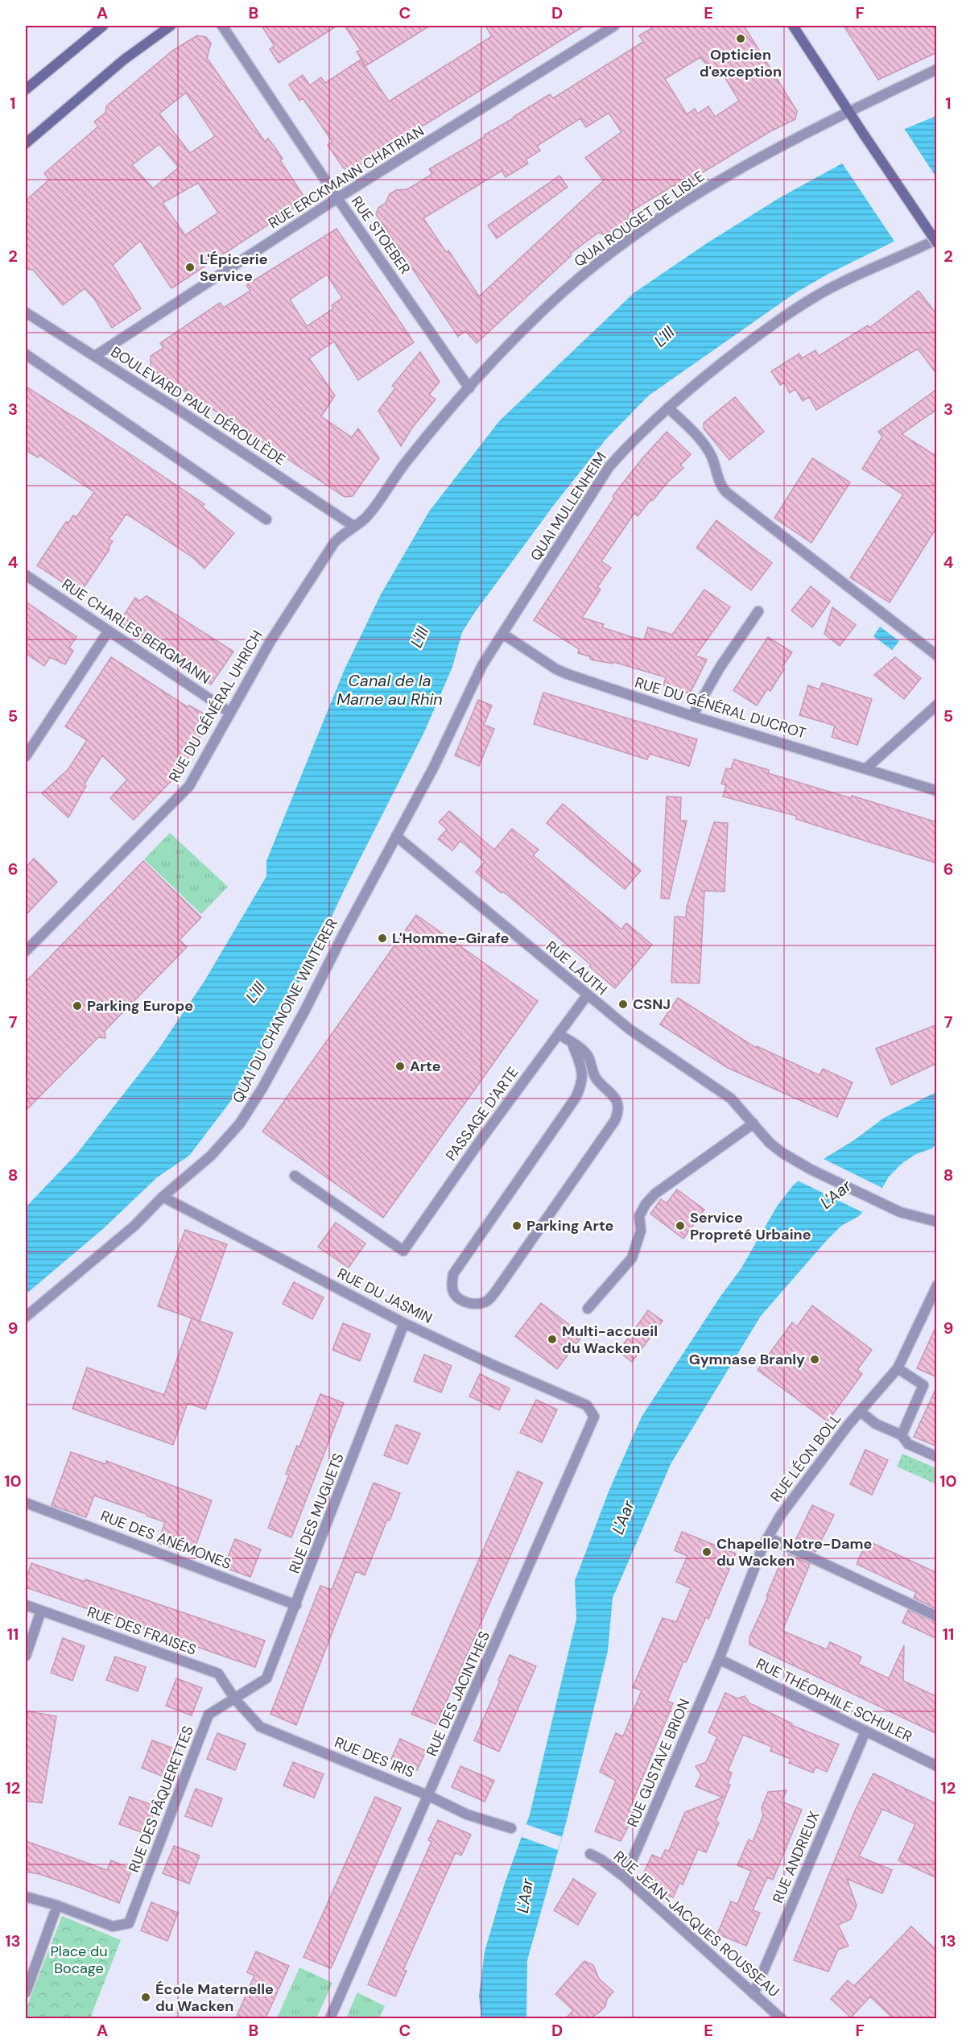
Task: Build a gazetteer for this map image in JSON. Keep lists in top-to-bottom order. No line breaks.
{"streets":{"street":["RUE ERCKMANN CHATRIAN","QUAI ROUGET DE LISLE","RUE STOEBER","BOULEVARD PAUL DÉROULÈDE","QUAI MULLENHEIM","RUE CHARLES BERGMANN","RUE DU GÉNÉRAL UHRICH","RUE DU GÉNÉRAL DUCROT","RUE LAUTH","QUAI DU CHANOINE WINTERER","PASSAGE D'ARTE","RUE DU JASMIN","RUE LÉON BOLL","RUE DES MUGUETS","RUE DES ANÉMONES","RUE DES FRAISES","RUE DES JACINTHES","RUE THÉOPHILE SCHULER","RUE DES IRIS","RUE GUSTAVE BRION","RUE DES PÂQUERETTES","RUE ANDRIEUX","RUE JEAN-JACQUES ROUSSEAU"]},"crossings":[["RUE ERCKMANN CHATRIAN","RUE STOEBER"],["RUE ERCKMANN CHATRIAN","BOULEVARD PAUL DÉROULÈDE"],["QUAI ROUGET DE LISLE","RUE STOEBER"],["QUAI ROUGET DE LISLE","BOULEVARD PAUL DÉROULÈDE"],["QUAI ROUGET DE LISLE","RUE DU GÉNÉRAL UHRICH"],["BOULEVARD PAUL DÉROULÈDE","RUE DU GÉNÉRAL UHRICH"],["QUAI MULLENHEIM","RUE DU GÉNÉRAL DUCROT"],["QUAI MULLENHEIM","RUE LAUTH"],["QUAI MULLENHEIM","QUAI DU CHANOINE WINTERER"],["RUE CHARLES BERGMANN","RUE DU GÉNÉRAL UHRICH"],["RUE LAUTH","QUAI DU CHANOINE WINTERER"],["RUE LAUTH","PASSAGE D'ARTE"],["QUAI DU CHANOINE WINTERER","RUE DU JASMIN"],["RUE DU JASMIN","RUE DES MUGUETS"],["RUE DU JASMIN","RUE DES JACINTHES"],["RUE LÉON BOLL","RUE THÉOPHILE SCHULER"],["RUE LÉON BOLL","RUE GUSTAVE BRION"],["RUE DES MUGUETS","RUE DES ANÉMONES"],["RUE DES MUGUETS","RUE DES FRAISES"],["RUE DES MUGUETS","RUE DES IRIS"],["RUE DES MUGUETS","RUE DES PÂQUERETTES"],["RUE DES FRAISES","RUE DES IRIS"],["RUE DES FRAISES","RUE DES PÂQUERETTES"],["RUE DES JACINTHES","RUE DES IRIS"],["RUE THÉOPHILE SCHULER","RUE GUSTAVE BRION"],["RUE THÉOPHILE SCHULER","RUE ANDRIEUX"],["RUE DES IRIS","RUE DES PÂQUERETTES"],["RUE GUSTAVE BRION","RUE JEAN-JACQUES ROUSSEAU"],["RUE ANDRIEUX","RUE JEAN-JACQUES ROUSSEAU"]],"water":["L'Ill","Canal de la Marne au Rhin","L'Aar"],"parks":["Place du Bocage"],"places":["Opticien d'exception","L'Épicerie Service","L'Homme-Girafe","CSNJ","Parking Europe","Arte","Parking Arte","Service Propreté Urbaine","Multi-accueil du Wacken","Gymnase Branly","Chapelle Notre-Dame du Wacken","École Maternelle du Wacken"],"grid":{"columns":["A","B","C","D","E","F"],"rows":["1","2","3","4","5","6","7","8","9","10","11","12","13"]}}
